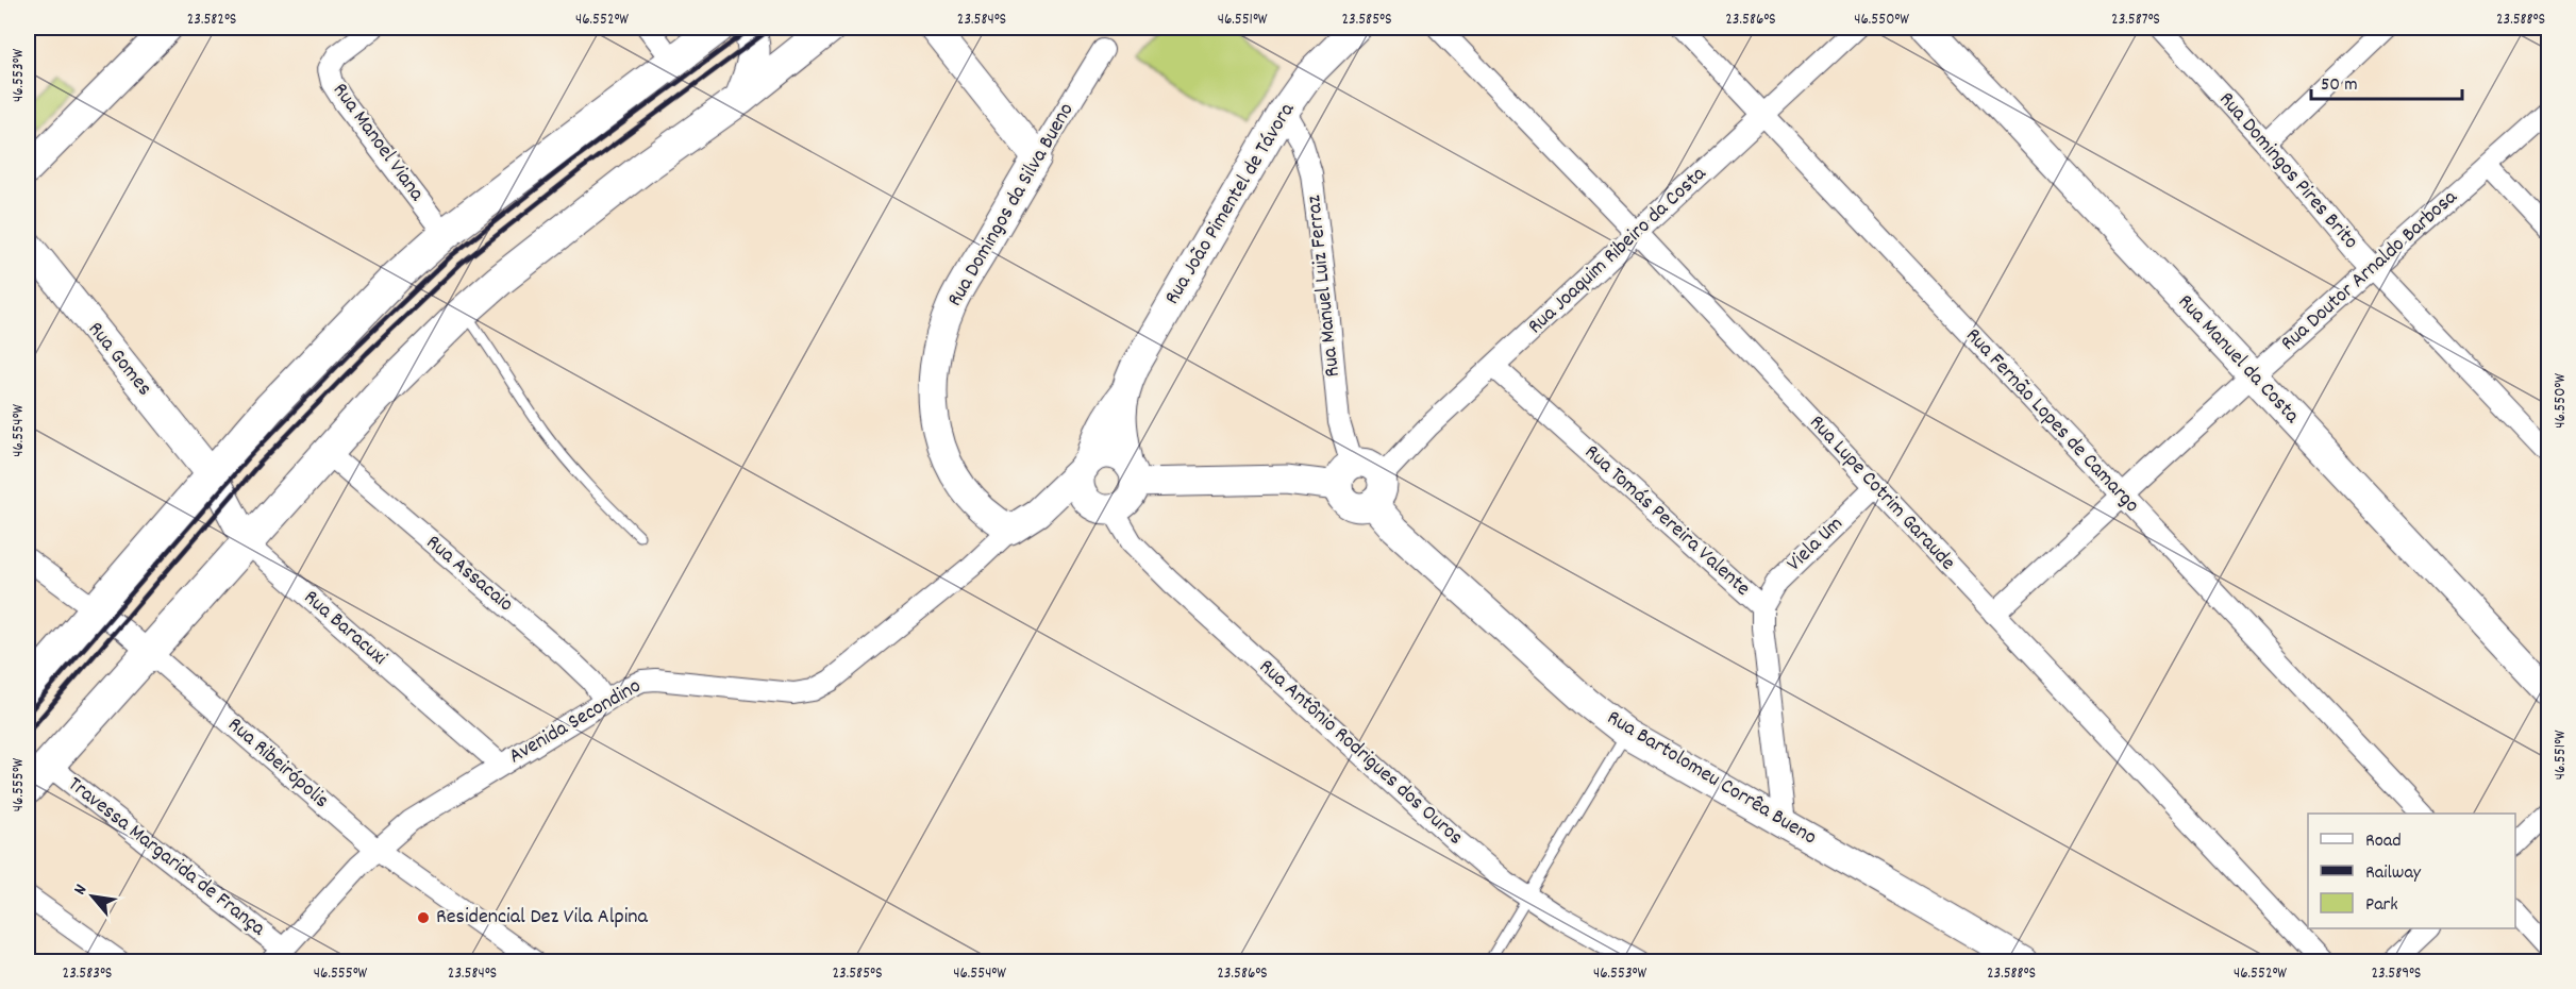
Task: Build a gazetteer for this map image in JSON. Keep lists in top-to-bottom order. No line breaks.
{"streets":{"street":["Rua Manoel Viana","Rua Domingos Pires Brito","Rua João Pimentel de Távora","Rua Domingos da Silva Bueno","Rua Joaquim Ribeiro da Costa","Rua Doutor Arnaldo Barbosa","Rua Manuel Luiz Ferraz","Rua Gomes","Rua Manuel da Costa","Rua Fernão Lopes de Camargo","Rua Lupe Cotrim Garaude","Rua Tomás Pereira Valente","Viela Um","Rua Assacaio","Rua Baracuxi","Avenida Secondino","Rua Antônio Rodrigues dos Ouros","Rua Ribeirópolis","Rua Bartolomeu Corrêa Bueno","Travessa Margarida de França"]},"crossings":[["Rua Domingos Pires Brito","Rua Doutor Arnaldo Barbosa"],["Rua João Pimentel de Távora","Rua Manuel Luiz Ferraz"],["Rua João Pimentel de Távora","Rua Antônio Rodrigues dos Ouros"],["Rua Domingos da Silva Bueno","Avenida Secondino"],["Rua Joaquim Ribeiro da Costa","Rua Manuel Luiz Ferraz"],["Rua Joaquim Ribeiro da Costa","Rua Fernão Lopes de Camargo"],["Rua Joaquim Ribeiro da Costa","Rua Lupe Cotrim Garaude"],["Rua Joaquim Ribeiro da Costa","Rua Tomás Pereira Valente"],["Rua Joaquim Ribeiro da Costa","Rua Bartolomeu Corrêa Bueno"],["Rua Doutor Arnaldo Barbosa","Rua Manuel da Costa"],["Rua Doutor Arnaldo Barbosa","Rua Fernão Lopes de Camargo"],["Rua Doutor Arnaldo Barbosa","Rua Lupe Cotrim Garaude"],["Rua Manuel Luiz Ferraz","Rua Bartolomeu Corrêa Bueno"],["Rua Gomes","Rua Baracuxi"],["Rua Lupe Cotrim Garaude","Viela Um"],["Rua Tomás Pereira Valente","Viela Um"],["Rua Tomás Pereira Valente","Rua Bartolomeu Corrêa Bueno"],["Rua Assacaio","Avenida Secondino"],["Rua Baracuxi","Avenida Secondino"],["Avenida Secondino","Rua Ribeirópolis"],["Avenida Secondino","Travessa Margarida de França"]],"places":["Residencial Dez Vila Alpina"],"legend":["Road","Railway","Park"],"scale_bar":"50 m","north":"top left","coordinates":["23.582°S","46.552°W","23.584°S","46.551°W","23.585°S","23.586°S","46.550°W","23.587°S","23.588°S","46.553°W","46.554°W","46.555°W","23.583°S","23.589°S"]}
